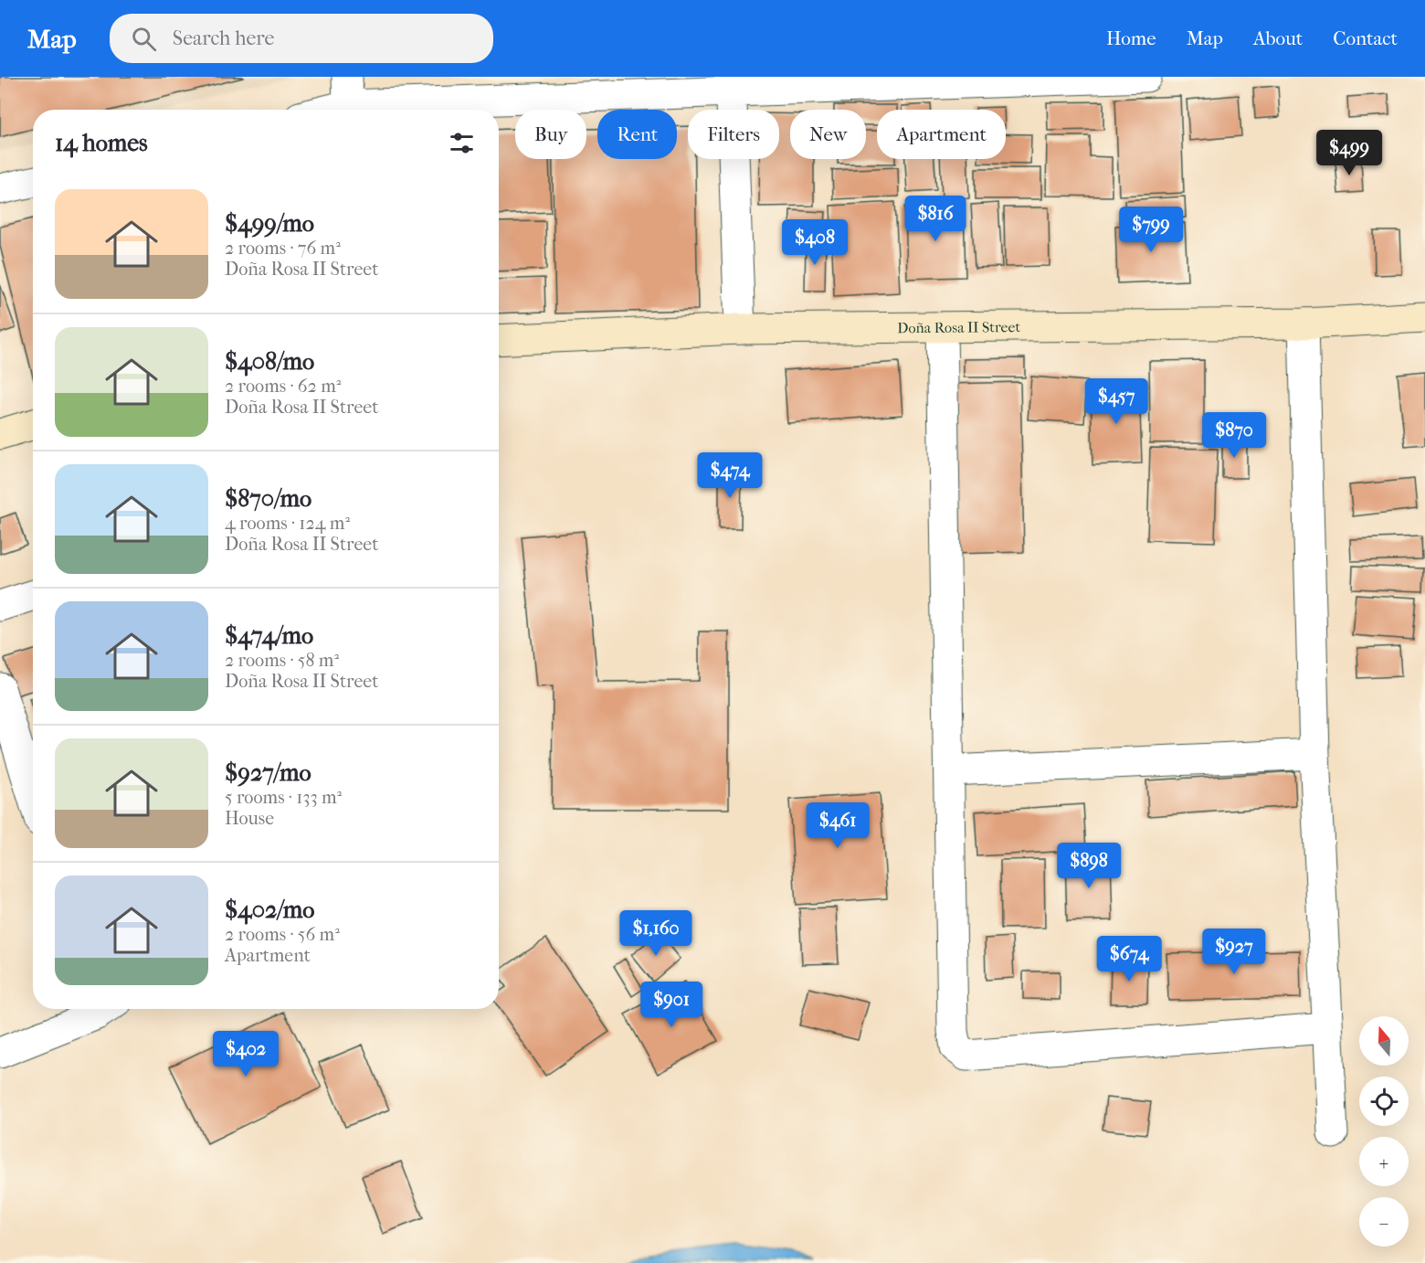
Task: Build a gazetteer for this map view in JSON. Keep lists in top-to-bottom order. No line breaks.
{"streets":{"main road":["Doña Rosa II Street"]},"north":"top","page":{"header":"Map","search":"Search here","nav":["Home","Map","About","Contact"],"chip":["Buy","Rent","Filters","New","Apartment"],"heading":"14 homes","price":["$499","$816","$799","$408","$457","$870","$474","$461","$898","$1,160","$927","$674","$901","$402"],"list":[{"name":"$499/mo","note":"2 rooms · 76 m² · Doña Rosa II Street"},{"name":"$408/mo","note":"2 rooms · 62 m² · Doña Rosa II Street"},{"name":"$870/mo","note":"4 rooms · 124 m² · Doña Rosa II Street"},{"name":"$474/mo","note":"2 rooms · 58 m² · Doña Rosa II Street"},{"name":"$927/mo","note":"5 rooms · 133 m² · House"},{"name":"$402/mo","note":"2 rooms · 56 m² · Apartment"}],"map_buttons":["+","−"]}}
